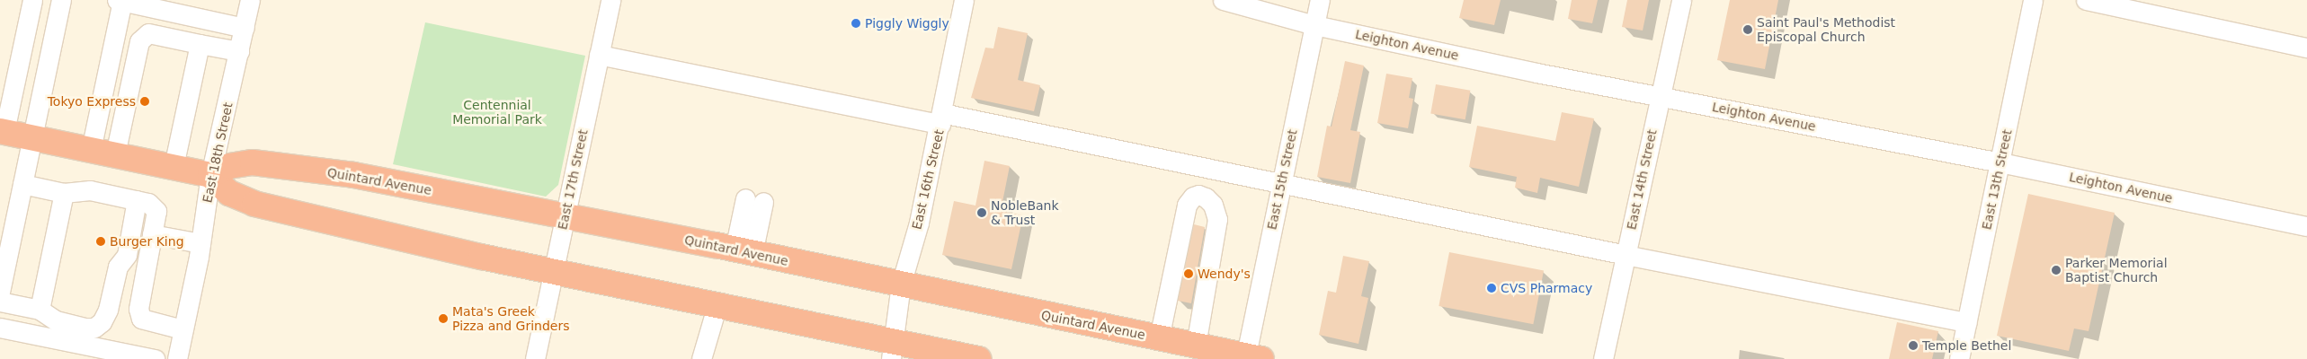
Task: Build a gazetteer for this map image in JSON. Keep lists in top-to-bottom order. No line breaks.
{"streets":{"highway":["Quintard Avenue"],"street":["Leighton Avenue","East 18th Street","East 17th Street","East 16th Street","East 15th Street","East 14th Street","East 13th Street"]},"crossings":[["Leighton Avenue","East 15th Street"],["Leighton Avenue","East 14th Street"],["Leighton Avenue","East 13th Street"],["East 18th Street","Quintard Avenue"],["East 17th Street","Quintard Avenue"],["East 16th Street","Quintard Avenue"],["East 15th Street","Quintard Avenue"]],"parks":["Centennial Memorial Park"],"places":["Piggly Wiggly","Saint Paul's Methodist Episcopal Church","Tokyo Express","NobleBank & Trust","Burger King","Parker Memorial Baptist Church","Wendy's","CVS Pharmacy","Mata's Greek Pizza and Grinders","Temple Bethel"]}
